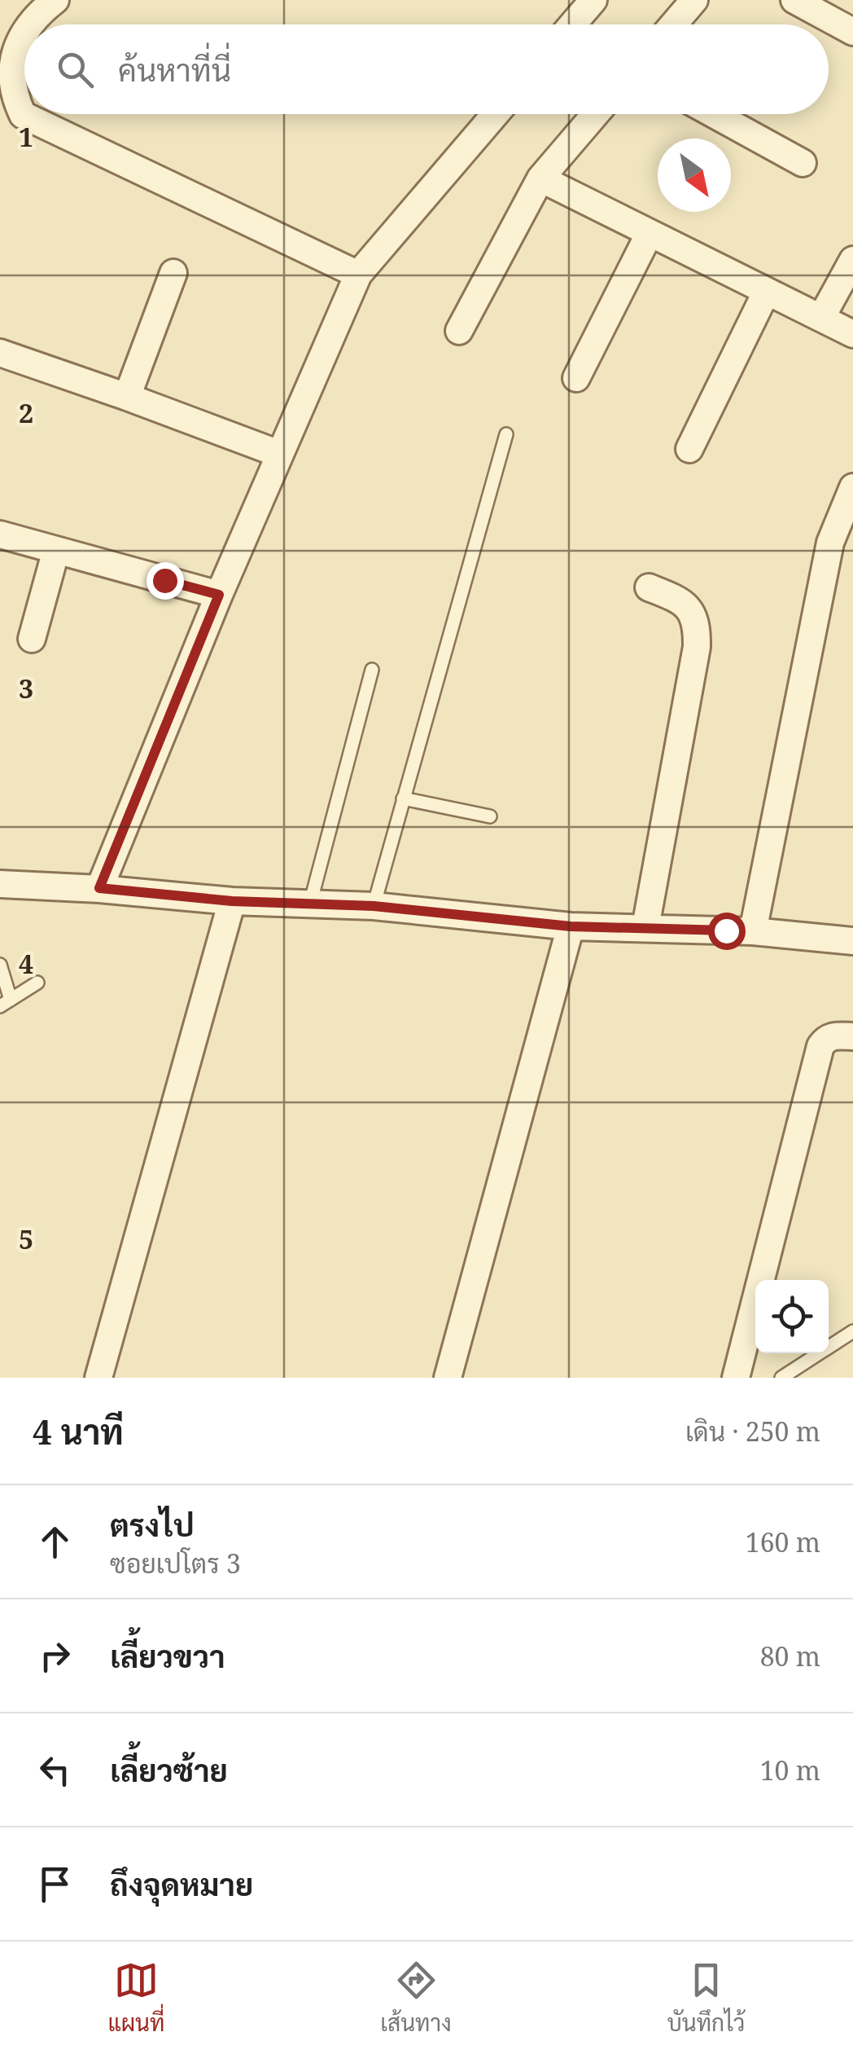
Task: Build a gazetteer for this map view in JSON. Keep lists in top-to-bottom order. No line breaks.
{"north":"bottom right","page":{"search":"ค้นหาที่นี่","heading":["4 นาที","เดิน · 250 m"],"list":[["ตรงไป","ซอยเปโตร 3","160 m"],["เลี้ยวขวา","80 m"],["เลี้ยวซ้าย","10 m"],"ถึงจุดหมาย"],"nav":["แผนที่","เส้นทาง","บันทึกไว้"]},"grid":{"rows":["1","2","3","4","5"]}}
